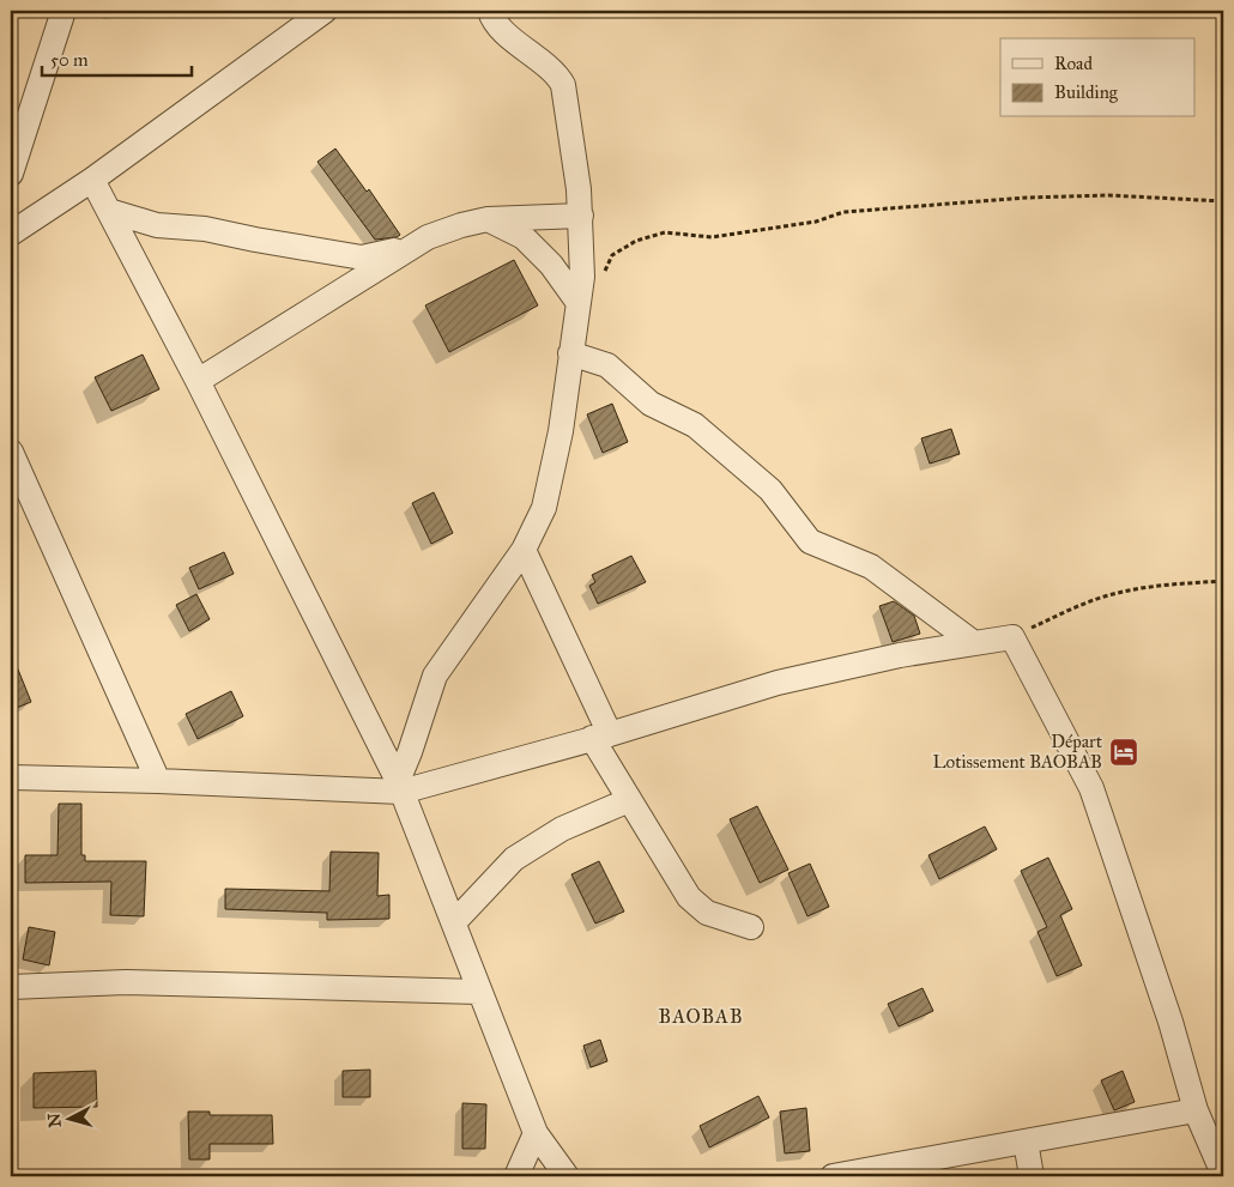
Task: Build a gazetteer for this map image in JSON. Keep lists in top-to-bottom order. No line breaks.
{"districts":["BAOBAB"],"places":{"hotel":["Départ Lotissement BAOBAB"]},"legend":["Road","Building"],"scale_bar":"50 m","north":"left"}
